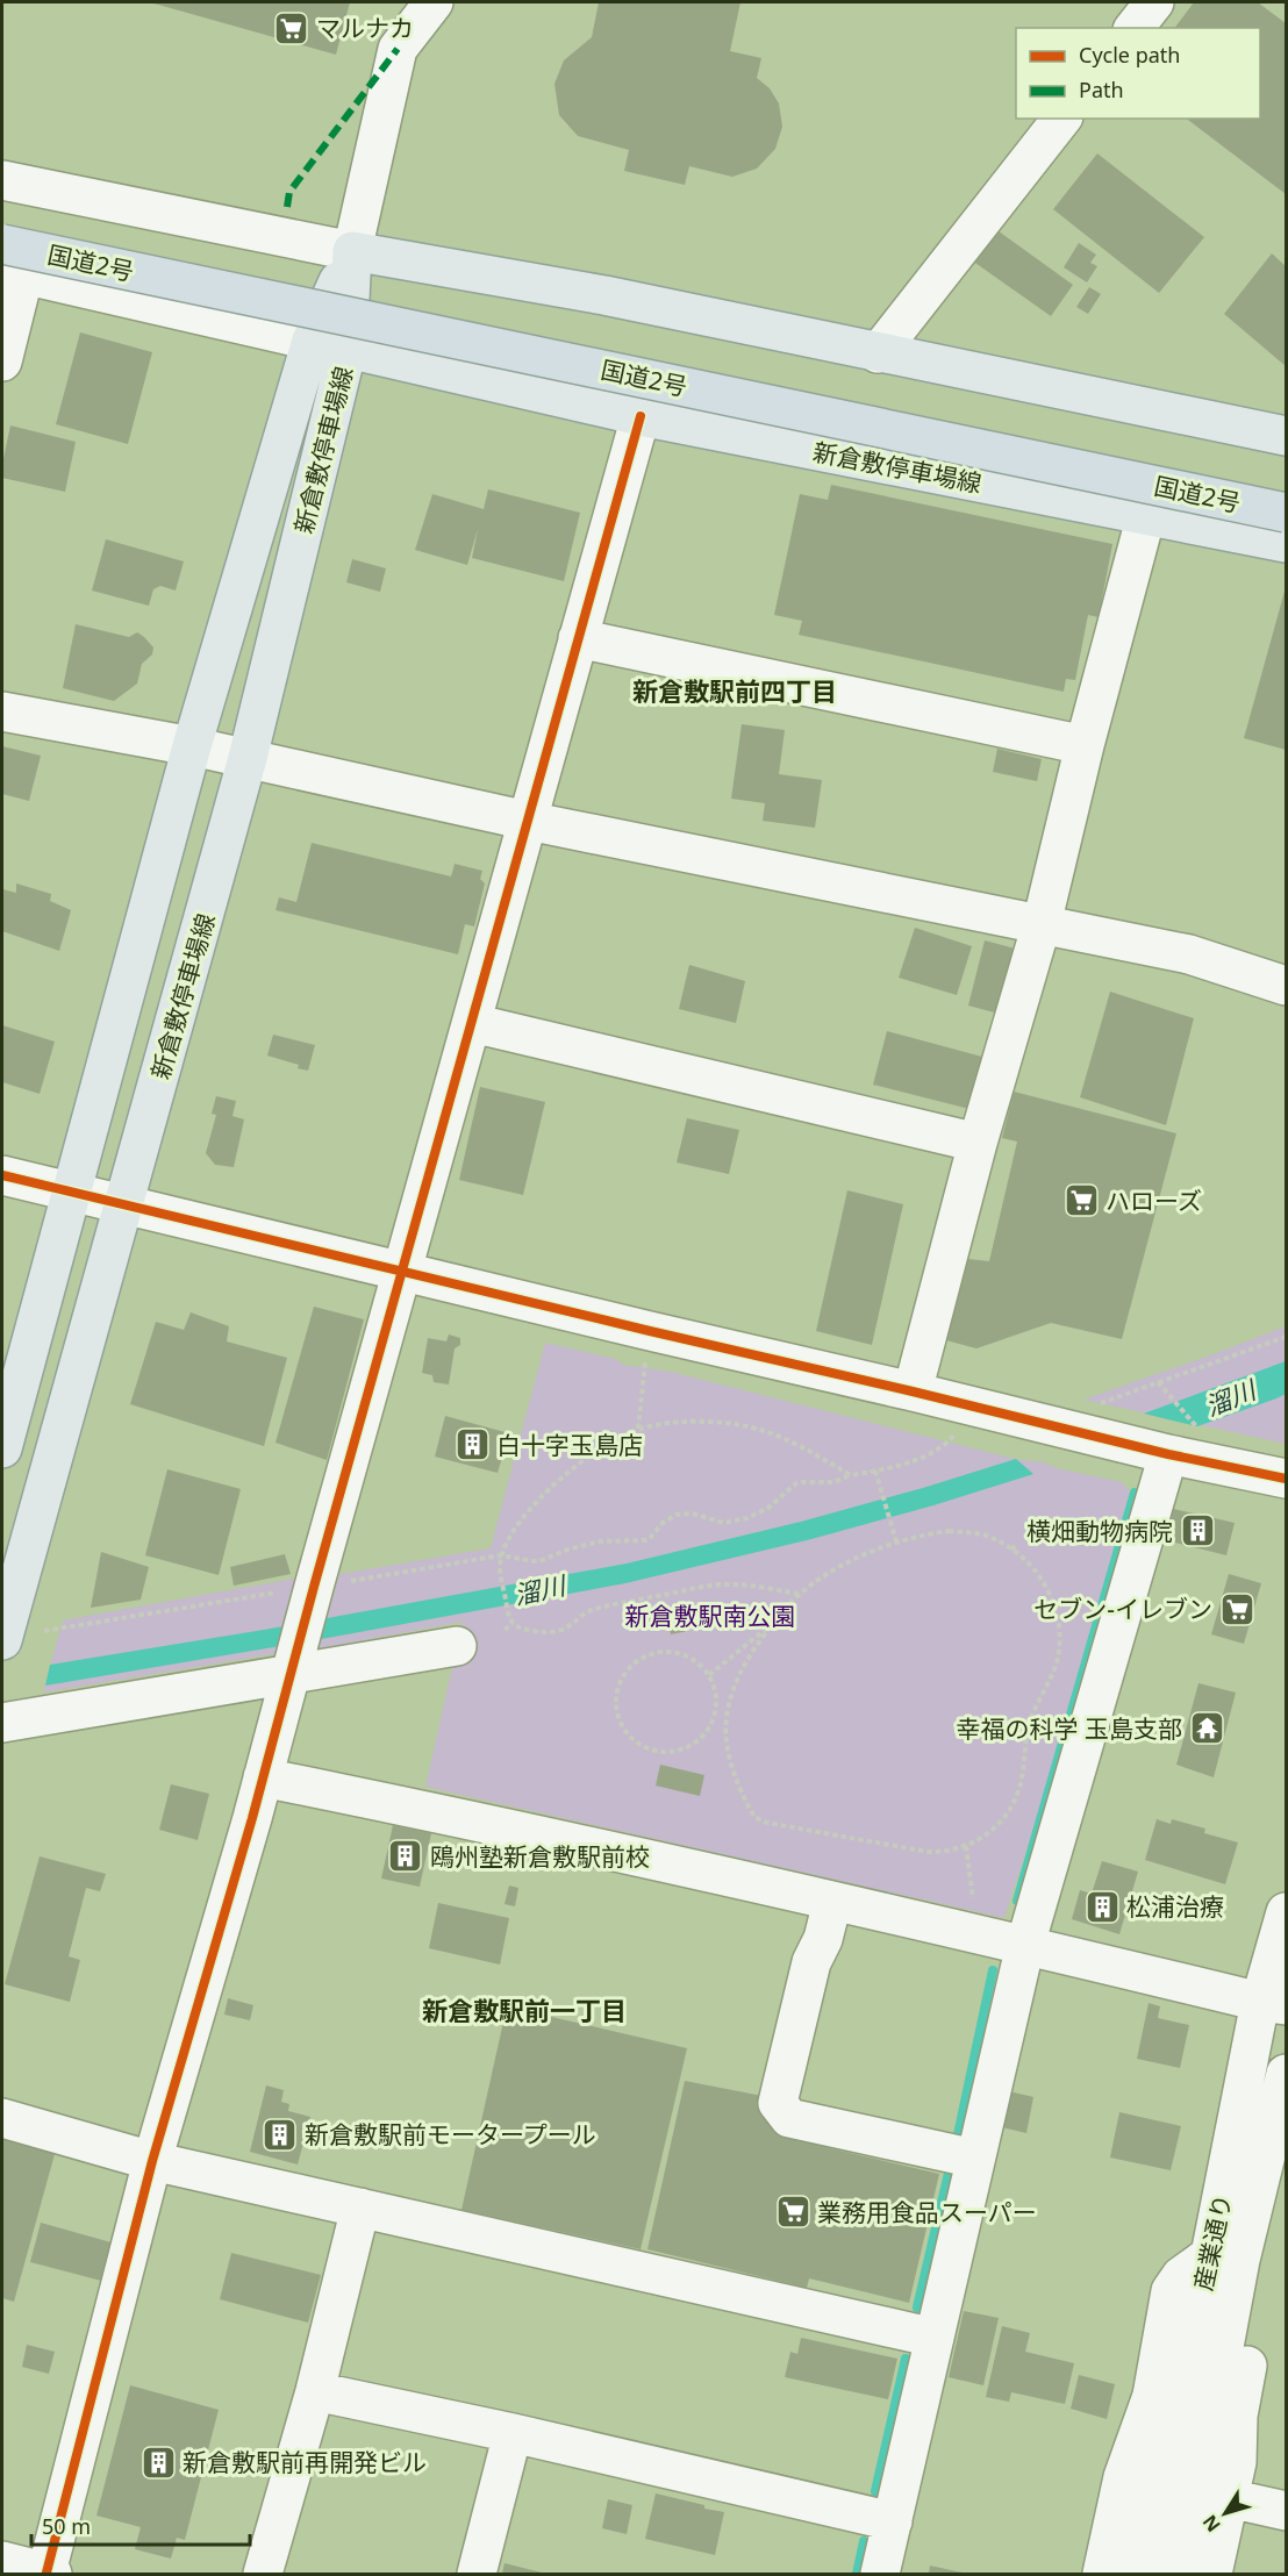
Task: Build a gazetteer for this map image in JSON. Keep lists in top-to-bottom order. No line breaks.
{"streets":{"highway":["国道2号"],"main road":["新倉敷停車場線"],"street":["産業通り"]},"districts":["新倉敷駅前四丁目","新倉敷駅前一丁目"],"water":["溜川"],"parks":["新倉敷駅南公園"],"places":{"supermarket":["マルナカ","ハローズ","セブン-イレブン","業務用食品スーパー"],"building":["白十字玉島店","横畑動物病院","鴎州塾新倉敷駅前校","松浦治療","新倉敷駅前モータープール","新倉敷駅前再開発ビル"],"temple":["幸福の科学 玉島支部"]},"legend":["Cycle path","Path"],"scale_bar":"50 m","north":"bottom left"}
